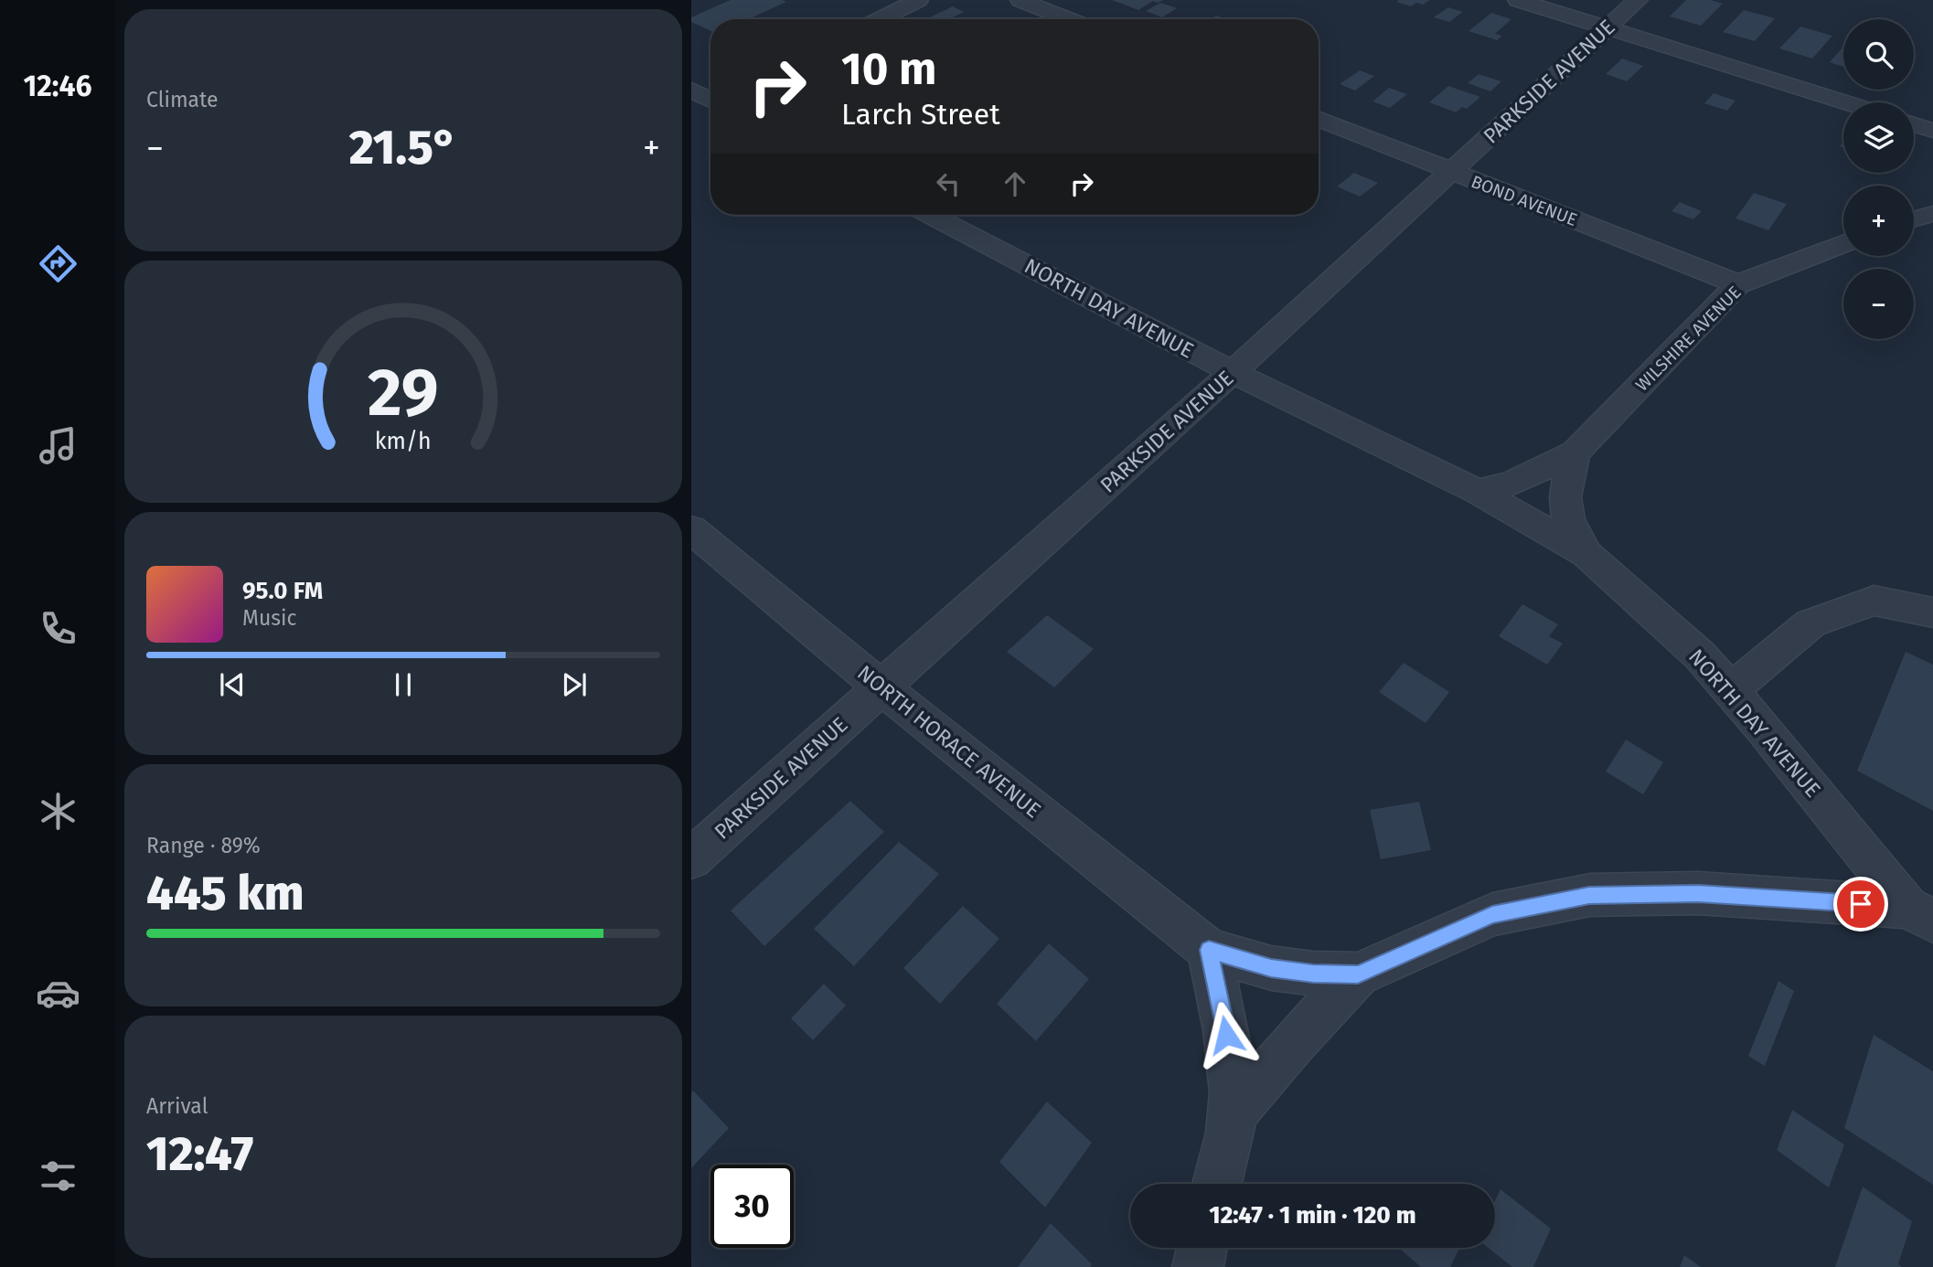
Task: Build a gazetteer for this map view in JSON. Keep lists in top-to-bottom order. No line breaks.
{"streets":{"street":["PARKSIDE AVENUE","BOND AVENUE","NORTH DAY AVENUE","WILSHIRE AVENUE","NORTH HORACE AVENUE"]},"crossings":[["PARKSIDE AVENUE","BOND AVENUE"],["PARKSIDE AVENUE","NORTH DAY AVENUE"],["PARKSIDE AVENUE","NORTH HORACE AVENUE"],["BOND AVENUE","WILSHIRE AVENUE"],["NORTH DAY AVENUE","WILSHIRE AVENUE"]],"page":{"tabs":"12:46","tile":["Climate",["Range · 89%","445 km"],["Arrival","12:47"]],"map_buttons":["+","−"],"turn":["10 m","Larch Street"],"heat":["−","21.5°","+"],"song":["95.0 FM","Music"],"limit":"30","trip":"12:47 · 1 min · 120 m","gauge":["29","km/h"]}}
